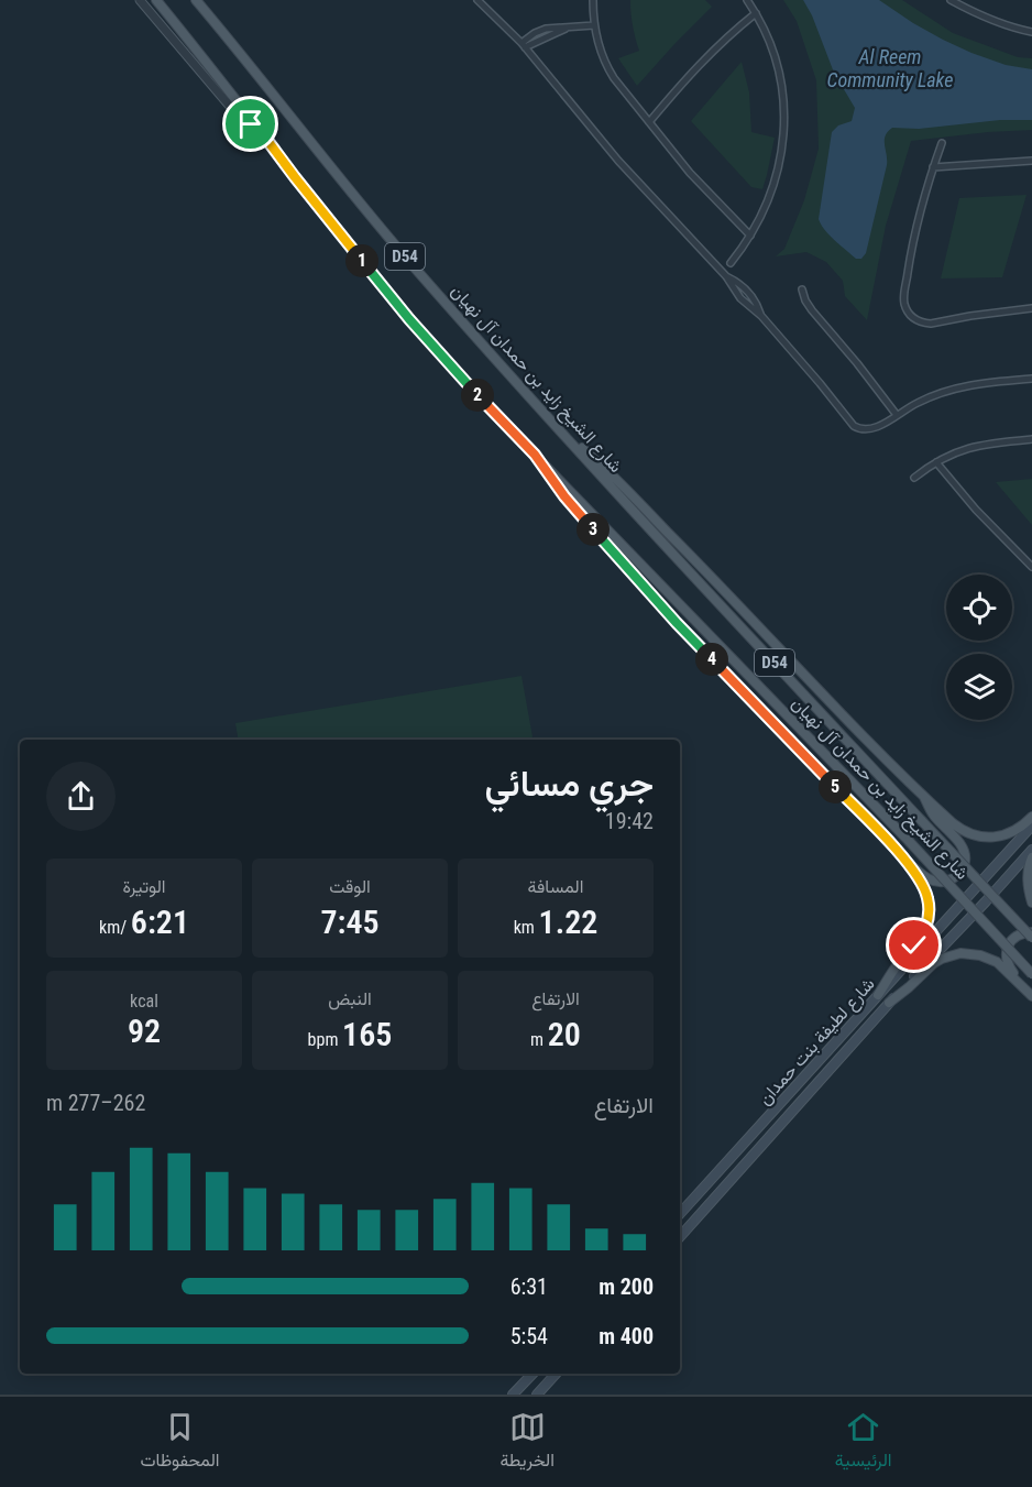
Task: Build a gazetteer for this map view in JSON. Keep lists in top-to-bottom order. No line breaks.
{"streets":{"main road":["D54","شارع الشيخ زايد بن حمدان آل نهيان","شارع لطيفة بنت حمدان"]},"water":["Al Reem Community Lake"],"page":{"pins":["1","2","3","4","5"],"heading":["جري مسائي","19:42"],"stats":[["المسافة","1.22 km"],["الوقت","7:45"],["الوتيرة","6:21 /km"],["الارتفاع","20 m"],["النبض","165 bpm"],["kcal","92"]],"chart":["الارتفاع","262–277 m"],"list":[{"name":"200 m","note":"6:31"},{"name":"400 m","note":"5:54"}],"tabs":["الرئيسية","الخريطة","المحفوظات"]}}
